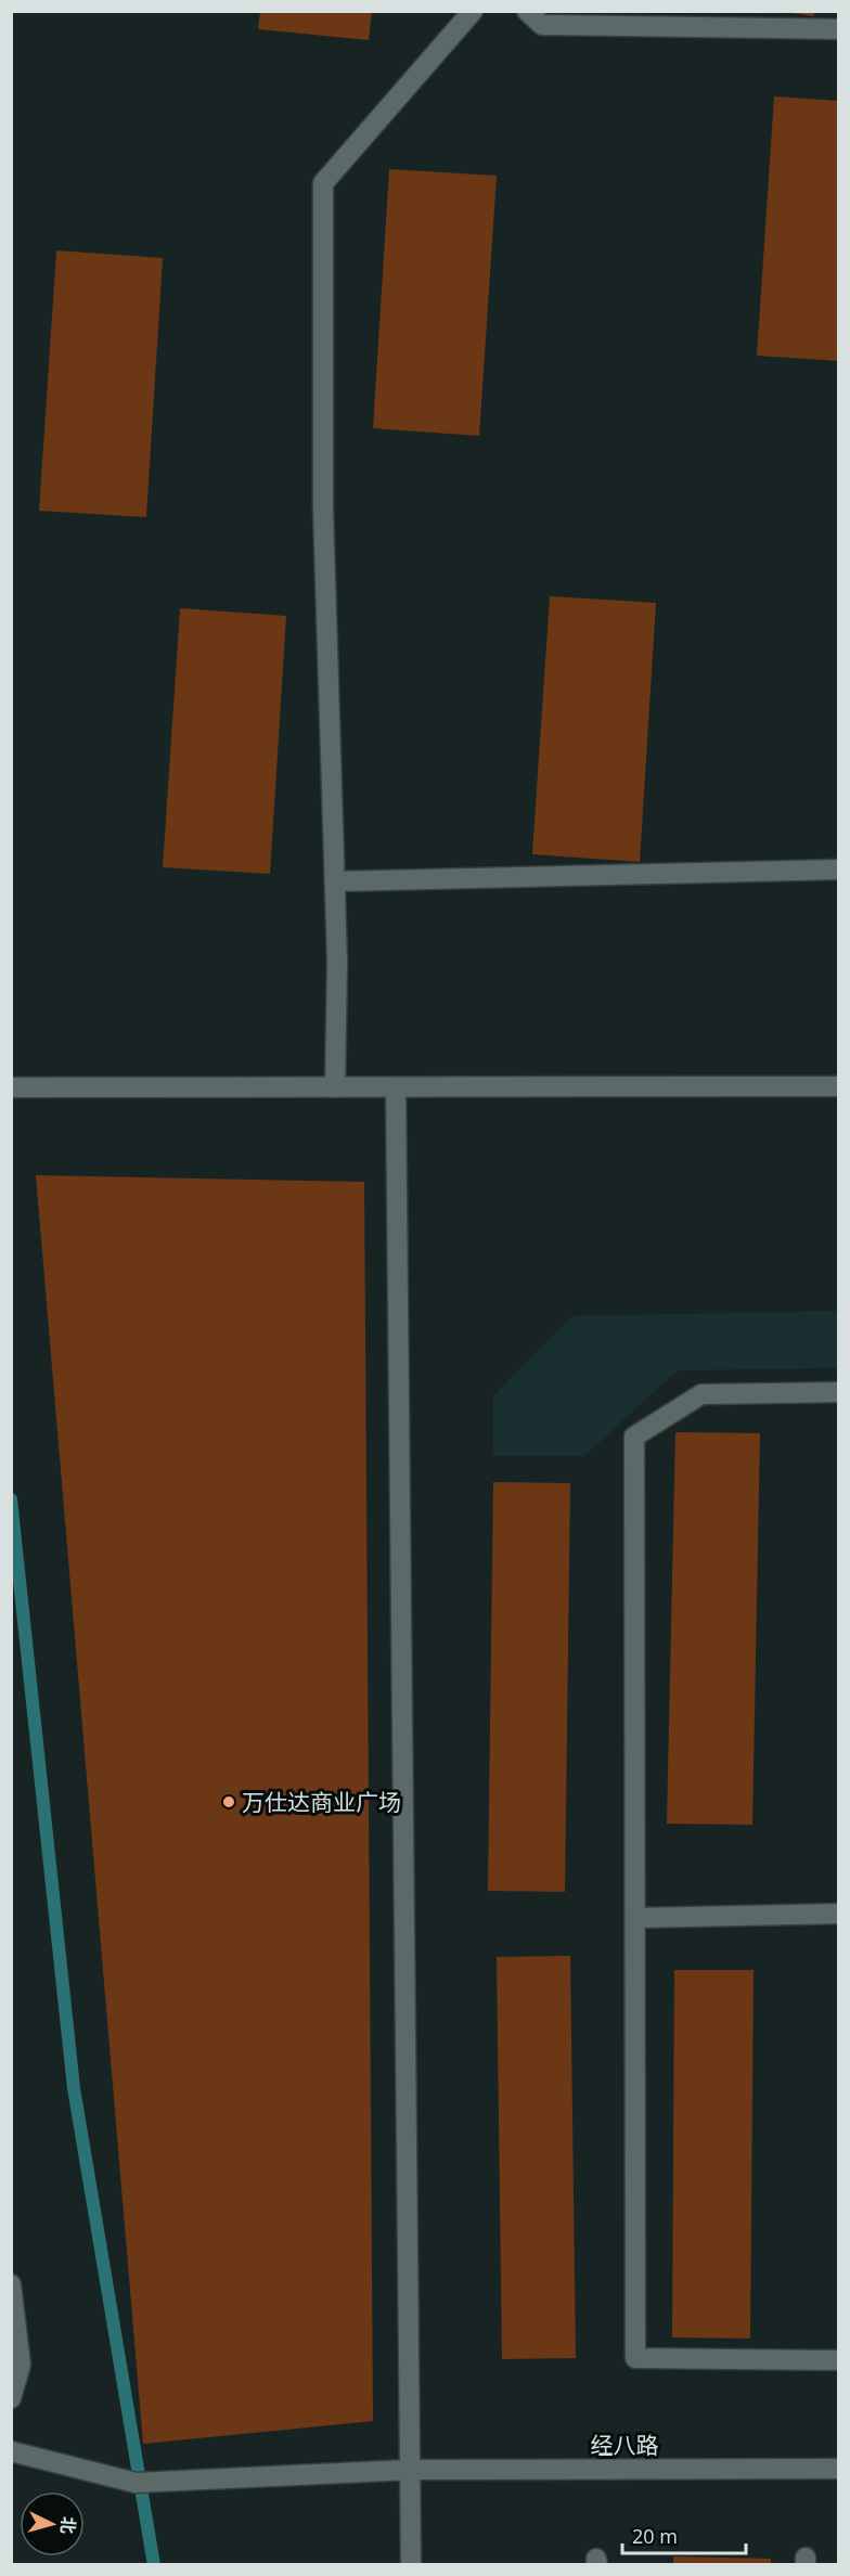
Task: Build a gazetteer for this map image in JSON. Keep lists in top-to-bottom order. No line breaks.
{"streets":{"street":["经八路"]},"places":["万仕达商业广场"],"scale_bar":"20 m","north":"right"}
